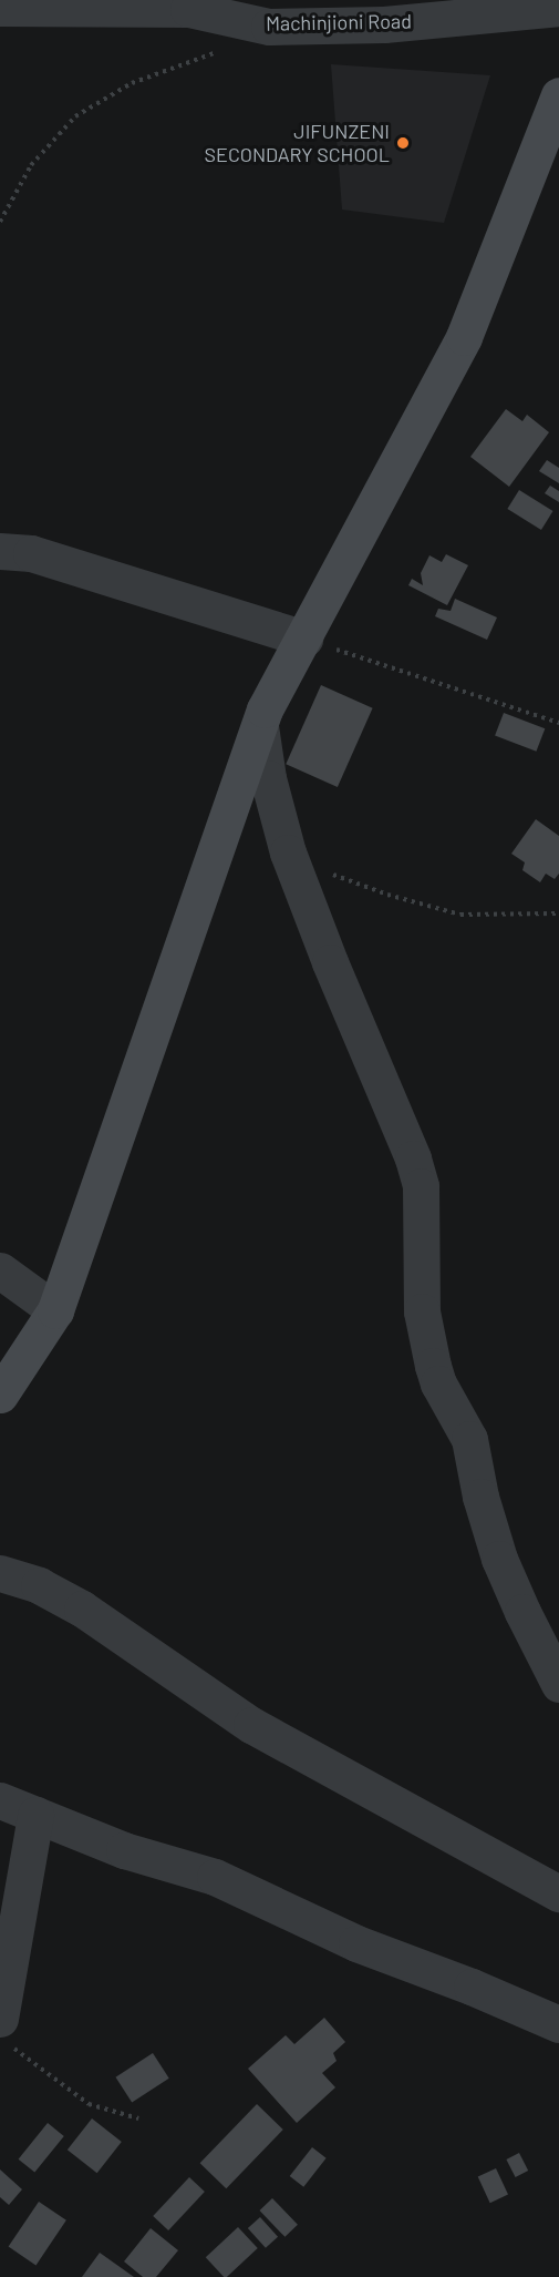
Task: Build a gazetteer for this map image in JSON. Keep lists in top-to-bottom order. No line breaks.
{"streets":{"street":["Machinjioni Road"]},"places":["JIFUNZENI SECONDARY SCHOOL"]}
